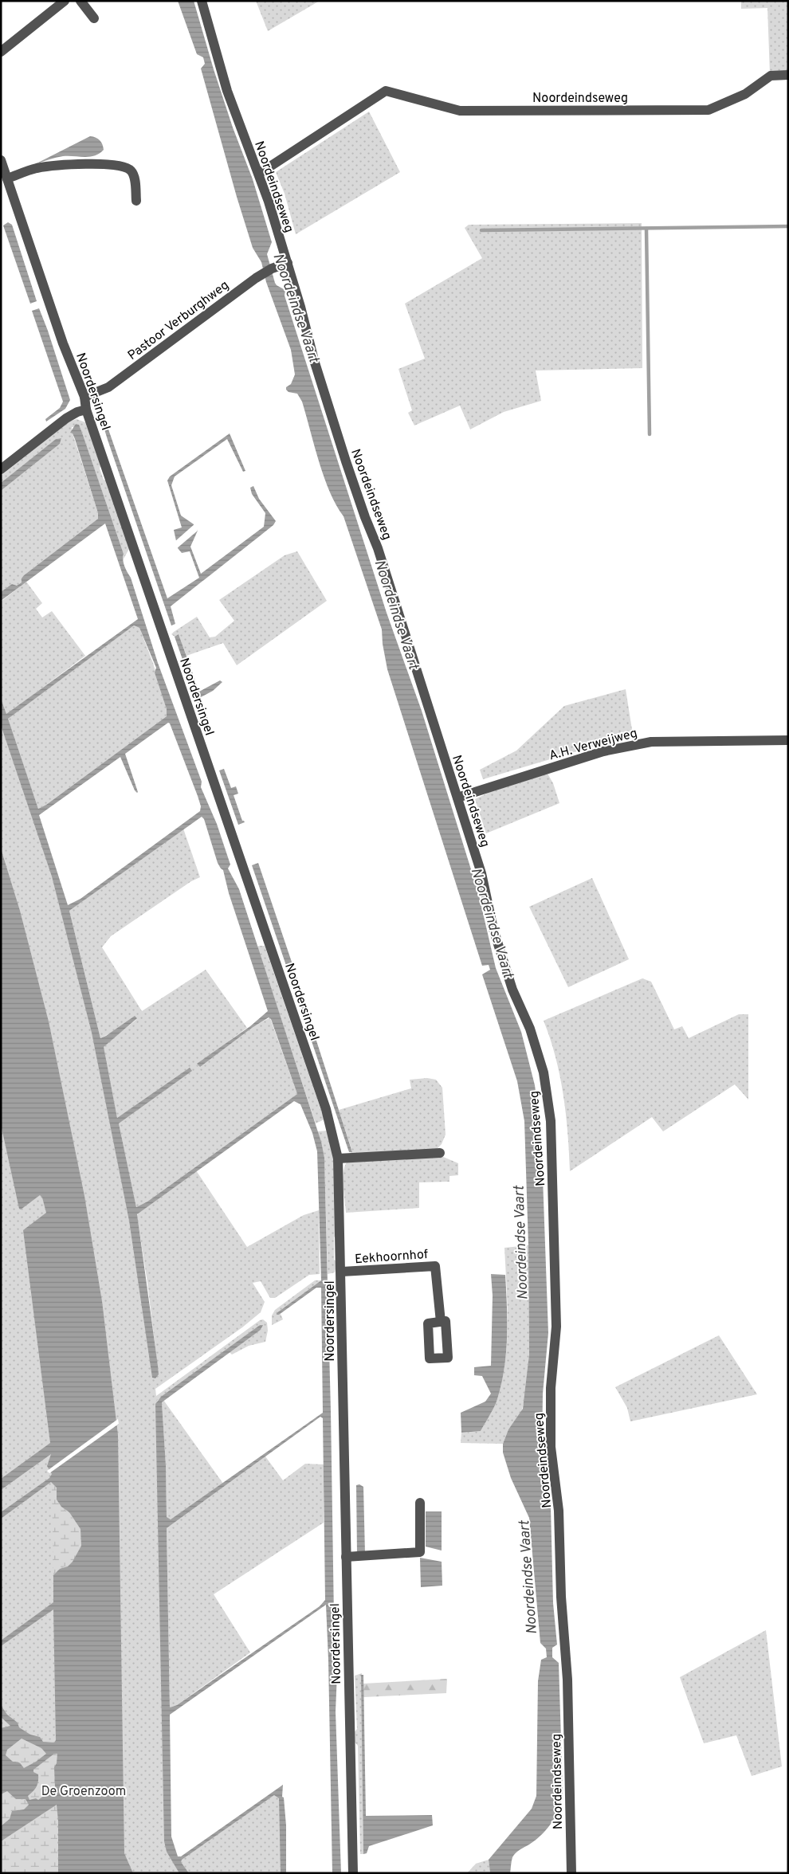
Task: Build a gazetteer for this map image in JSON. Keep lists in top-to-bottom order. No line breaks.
{"streets":{"street":["Noordeindseweg","Pastoor Verburghweg","Noordersingel","A.H. Verweijweg","Eekhoornhof"]},"crossings":[["Noordeindseweg","Pastoor Verburghweg"],["Noordeindseweg","A.H. Verweijweg"],["Pastoor Verburghweg","Noordersingel"],["Noordersingel","Eekhoornhof"]],"water":["Noordeindse Vaart"],"parks":["De Groenzoom"]}
